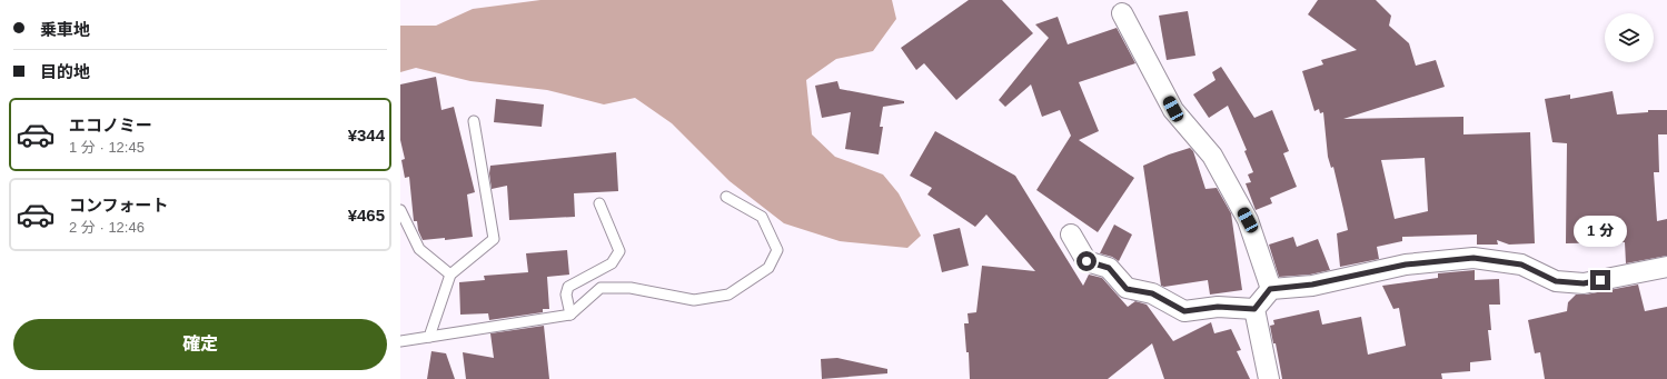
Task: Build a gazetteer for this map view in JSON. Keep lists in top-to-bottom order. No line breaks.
{"page":{"banner":["乗車地","目的地"],"list":[{"name":"エコノミー","note":"1 分 · 12:45","value":"¥344"},{"name":"コンフォート","note":"2 分 · 12:46","value":"¥465"}],"bubble":"1 分","buttons":"確定"}}
